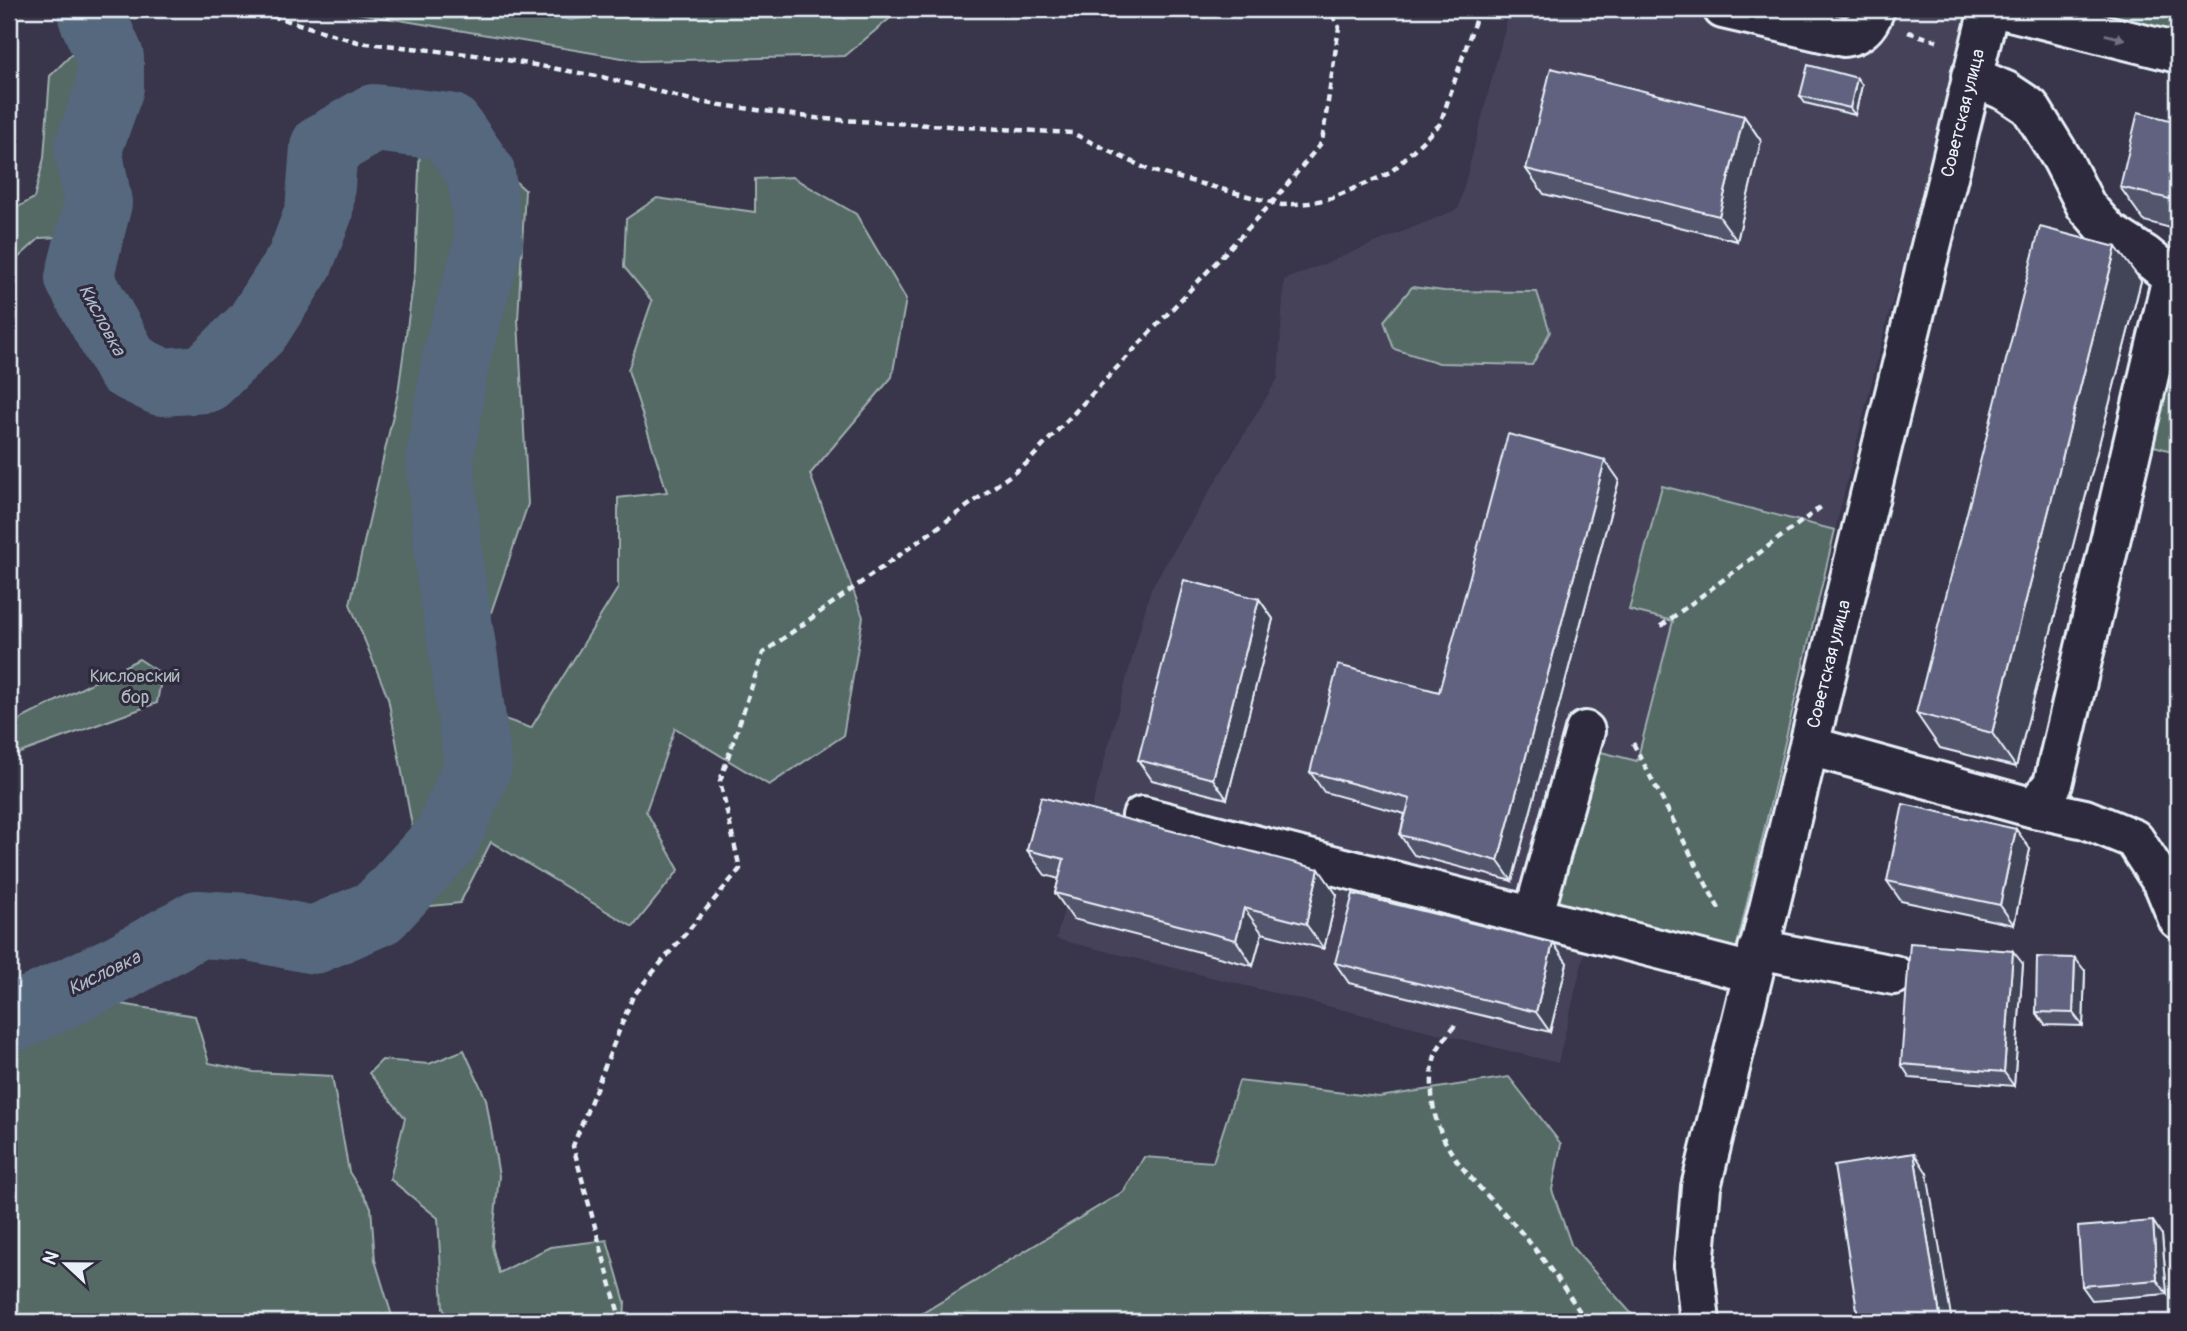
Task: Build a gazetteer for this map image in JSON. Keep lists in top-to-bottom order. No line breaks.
{"streets":{"street":["Советская улица"]},"water":["Кисловка"],"parks":["Кисловский бор"],"north":"left"}
